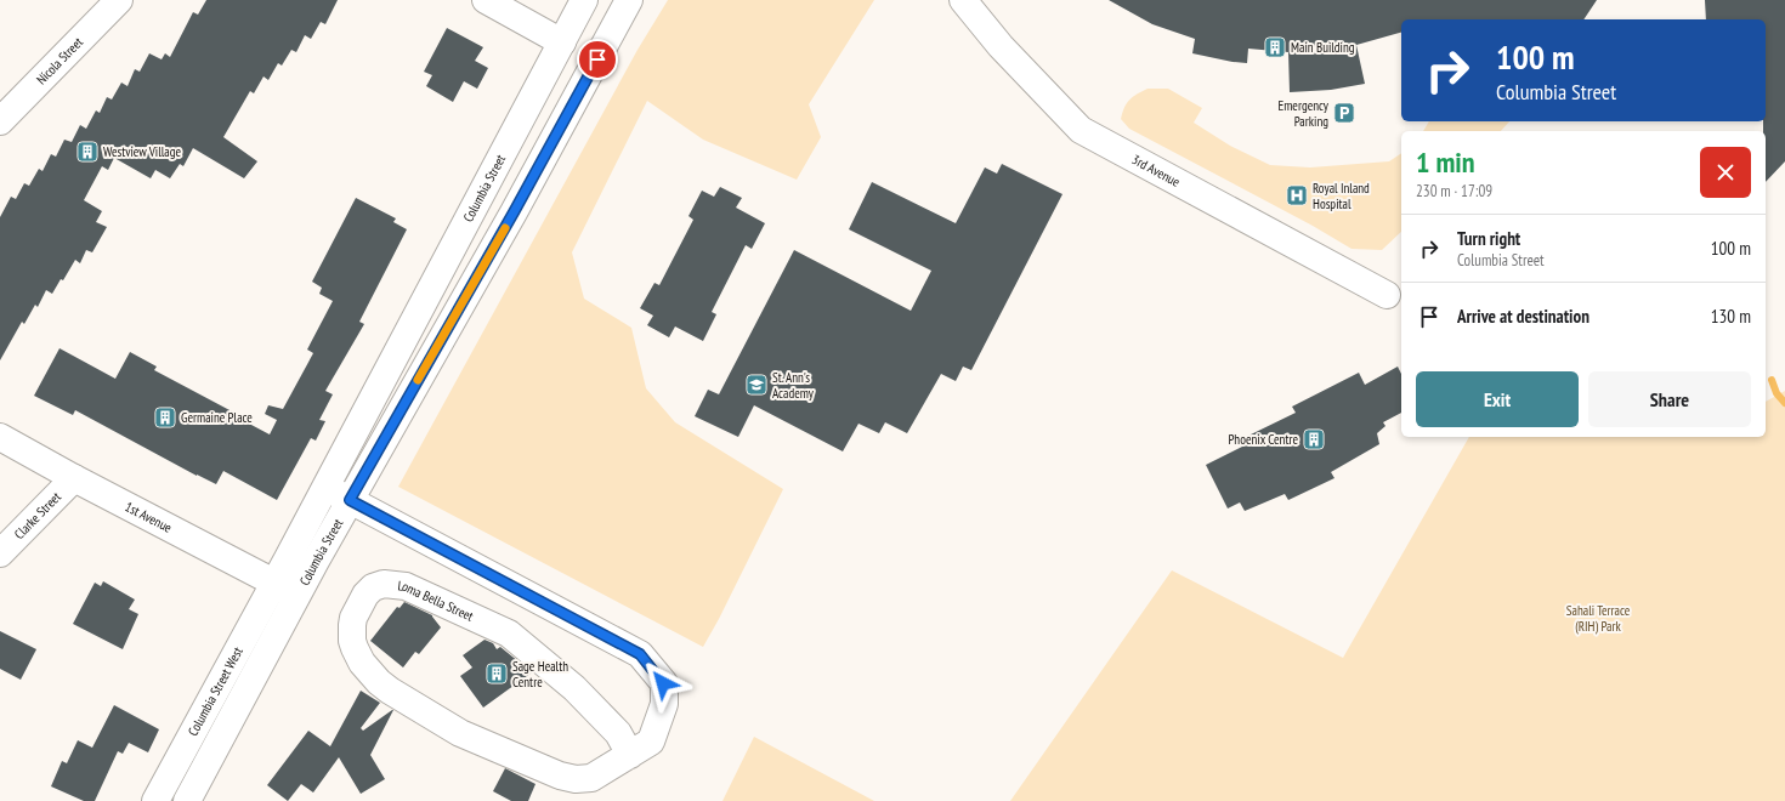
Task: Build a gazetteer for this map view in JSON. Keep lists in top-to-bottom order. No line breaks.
{"streets":{"street":["Nicola Street","3rd Avenue","Columbia Street","Clarke Street","1st Avenue","Loma Bella Street","Columbia Street West"]},"crossings":[["Columbia Street","1st Avenue"],["Columbia Street","Loma Bella Street"],["Columbia Street","Columbia Street West"],["Clarke Street","1st Avenue"],["1st Avenue","Columbia Street West"]],"parks":["Sahali Terrace (RIH) Park"],"places":{"building":["Main Building","Westview Village","Germaine Place","Phoenix Centre","Sage Health Centre"],"parking":["Emergency Parking"],"hospital":["Royal Inland Hospital"],"school or university":["St. Ann's Academy"]},"page":{"turn":["100 m","Columbia Street"],"heading":["1 min","230 m · 17:09"],"list":[{"name":"Turn right","note":"Columbia Street","value":"100 m"},{"name":"Arrive at destination","value":"130 m"}],"buttons":["Exit","Share"]}}
